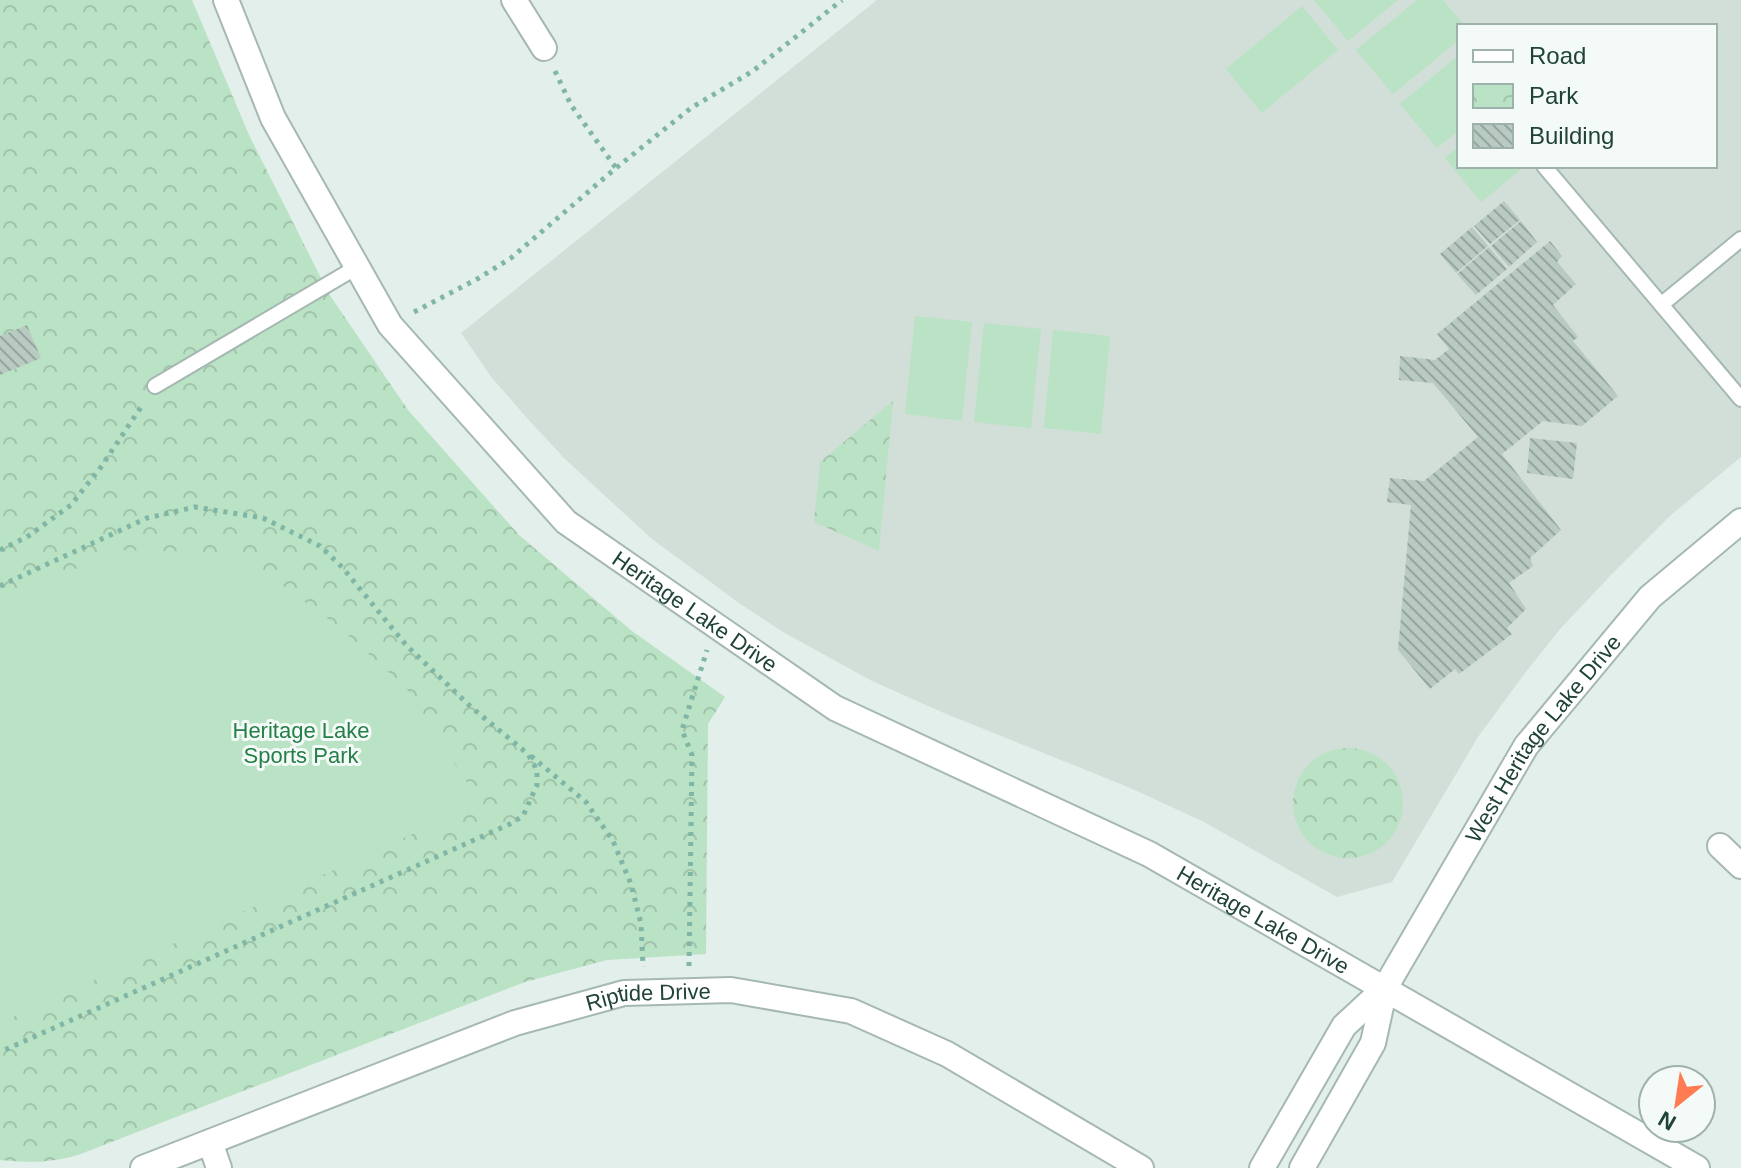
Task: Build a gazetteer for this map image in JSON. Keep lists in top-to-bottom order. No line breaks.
{"streets":{"street":["Heritage Lake Drive","West Heritage Lake Drive","Riptide Drive"]},"crossings":[["Heritage Lake Drive","West Heritage Lake Drive"]],"parks":["Heritage Lake Sports Park"],"legend":["Road","Park","Building"],"north":"bottom left"}
